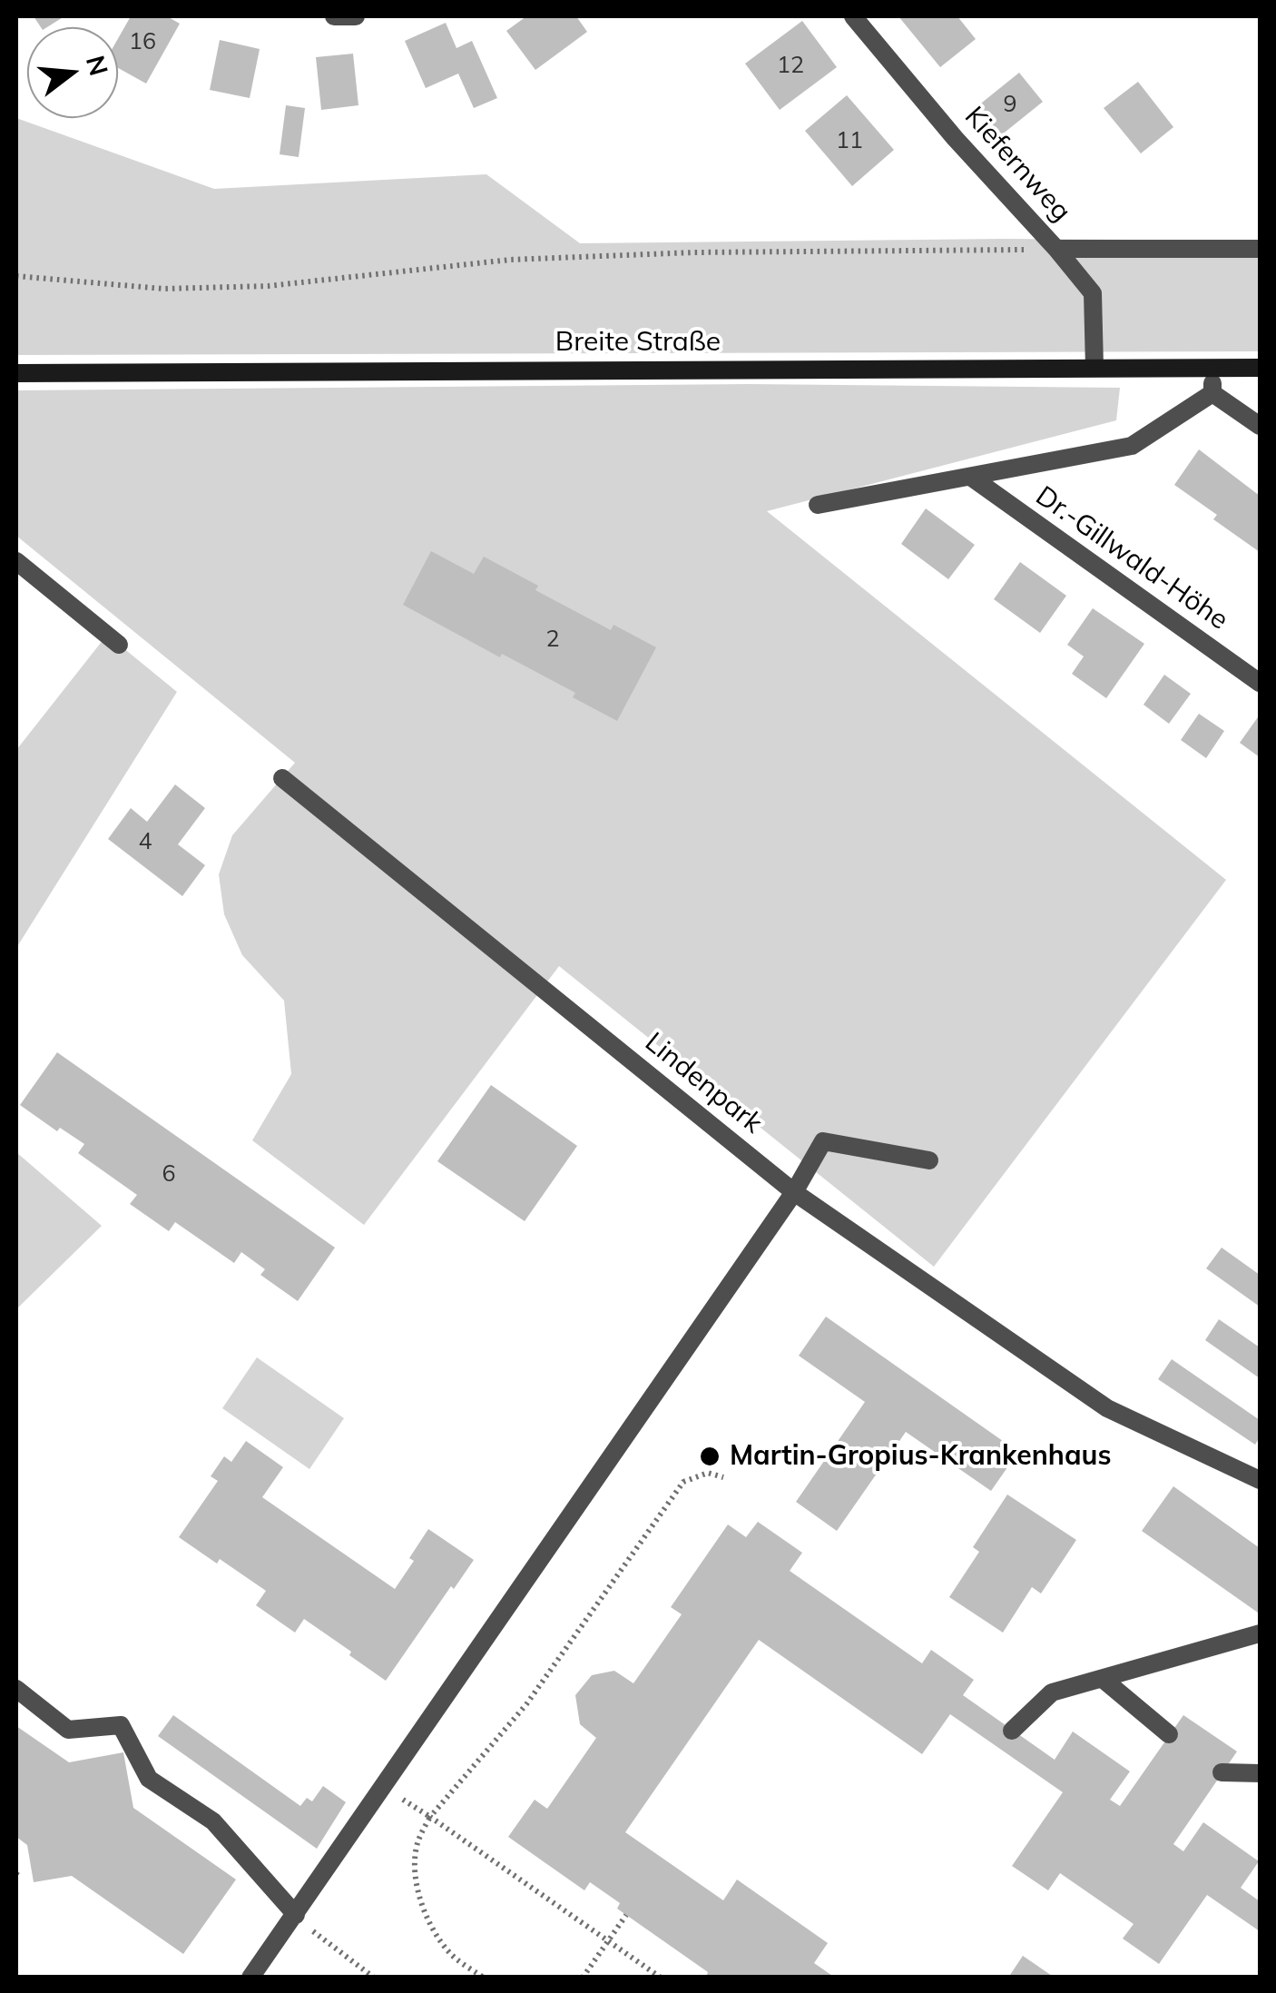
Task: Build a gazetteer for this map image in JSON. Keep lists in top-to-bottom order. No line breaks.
{"streets":{"main road":["Breite Straße"],"street":["Kiefernweg","Dr.-Gillwald-Höhe","Lindenpark"]},"crossings":[["Kiefernweg","Breite Straße"]],"places":["Martin-Gropius-Krankenhaus"],"house_numbers":["16","12","9","11","2","4","6"],"north":"right"}
